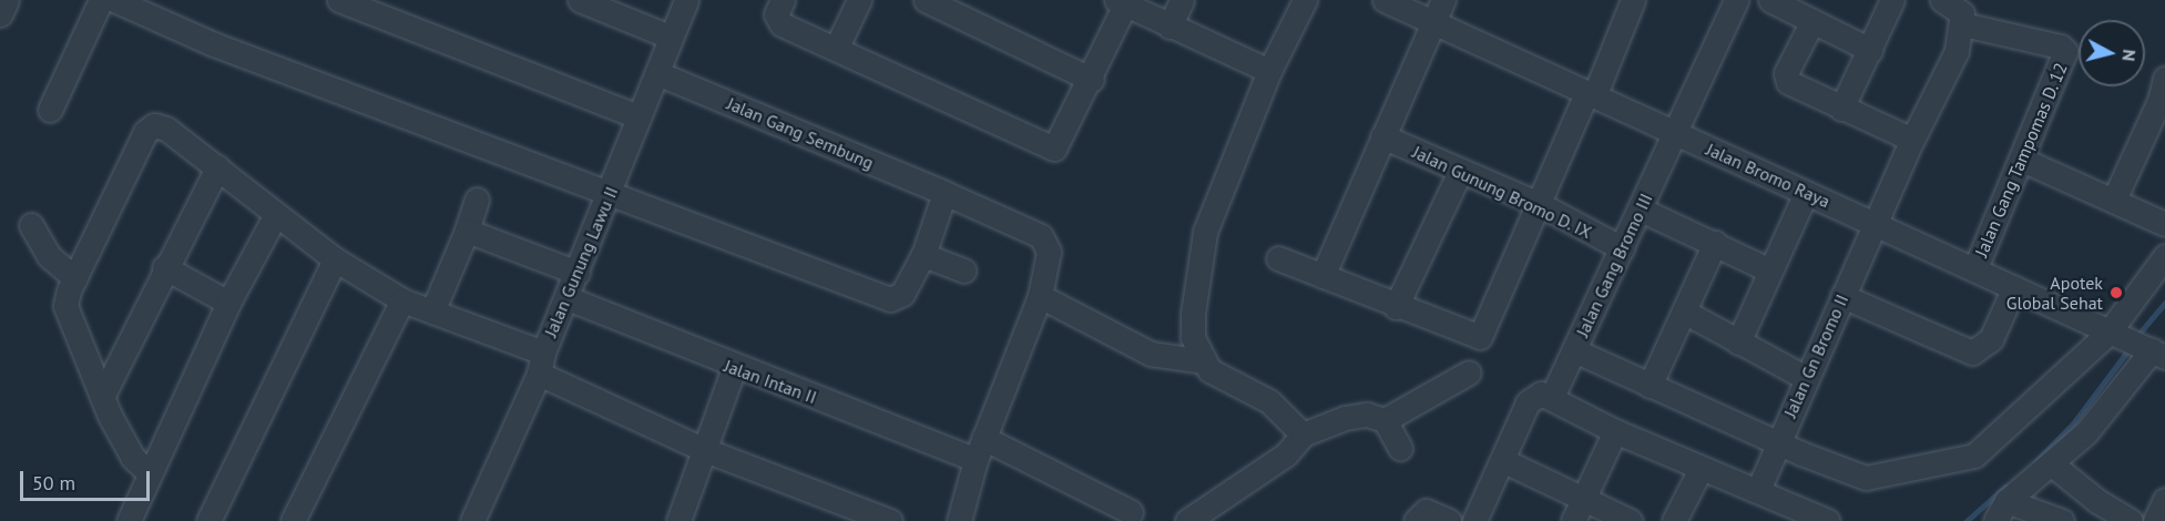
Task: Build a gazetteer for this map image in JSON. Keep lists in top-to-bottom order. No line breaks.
{"streets":{"street":["Jalan Gang Sembung","Jalan Gang Tampomas D. 12","Jalan Bromo Raya","Jalan Gunung Bromo D. IX","Jalan Gunung Lawu II","Jalan Gang Bromo III","Jalan Gn Bromo II","Jalan Intan II"]},"crossings":[["Jalan Gang Sembung","Jalan Gunung Lawu II"],["Jalan Gang Sembung","Jalan Intan II"],["Jalan Gang Tampomas D. 12","Jalan Bromo Raya"],["Jalan Gang Tampomas D. 12","Jalan Gn Bromo II"],["Jalan Bromo Raya","Jalan Gang Bromo III"],["Jalan Bromo Raya","Jalan Gn Bromo II"],["Jalan Gunung Bromo D. IX","Jalan Gang Bromo III"],["Jalan Gunung Lawu II","Jalan Intan II"]],"places":["Apotek Global Sehat"],"scale_bar":"50 m","north":"right"}
